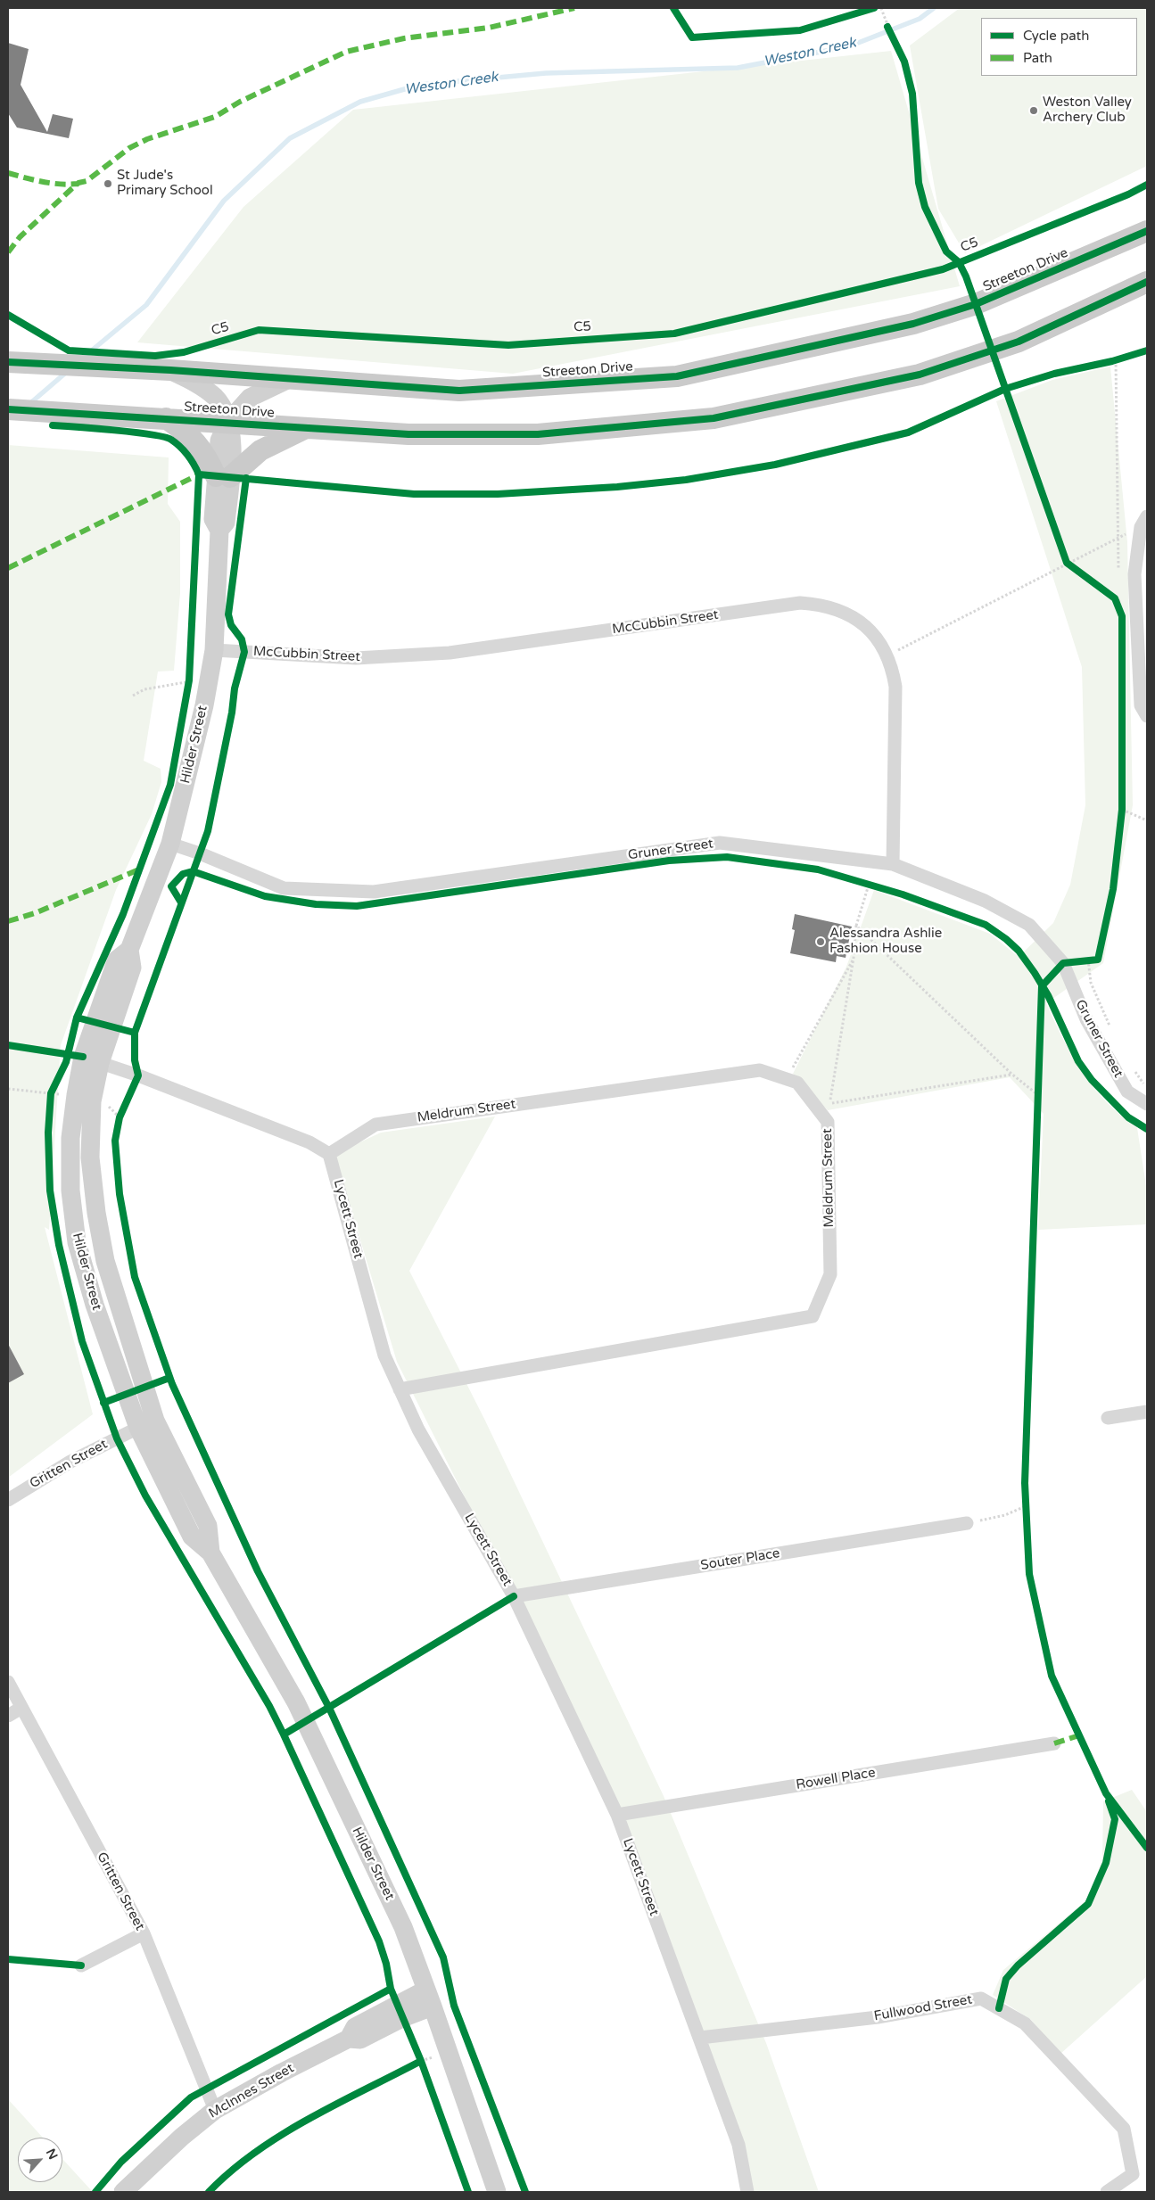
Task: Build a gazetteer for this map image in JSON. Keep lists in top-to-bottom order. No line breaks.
{"streets":{"main road":["Streeton Drive"],"street":["McCubbin Street","Hilder Street","Gruner Street","Meldrum Street","Lycett Street","Gritten Street","Souter Place","Rowell Place","Fullwood Street","McInnes Street"],"cycle path":["C5"]},"crossings":[["Streeton Drive","Hilder Street"],["McCubbin Street","Hilder Street"],["McCubbin Street","Gruner Street"],["Hilder Street","Gruner Street"],["Hilder Street","Gritten Street"],["Hilder Street","McInnes Street"],["Meldrum Street","Lycett Street"],["Lycett Street","Souter Place"],["Lycett Street","Rowell Place"],["Lycett Street","Fullwood Street"],["Gritten Street","McInnes Street"]],"water":["Weston Creek"],"places":["Weston Valley Archery Club","St Jude's Primary School","Alessandra Ashlie Fashion House"],"legend":["Cycle path","Path"],"north":"top right"}
